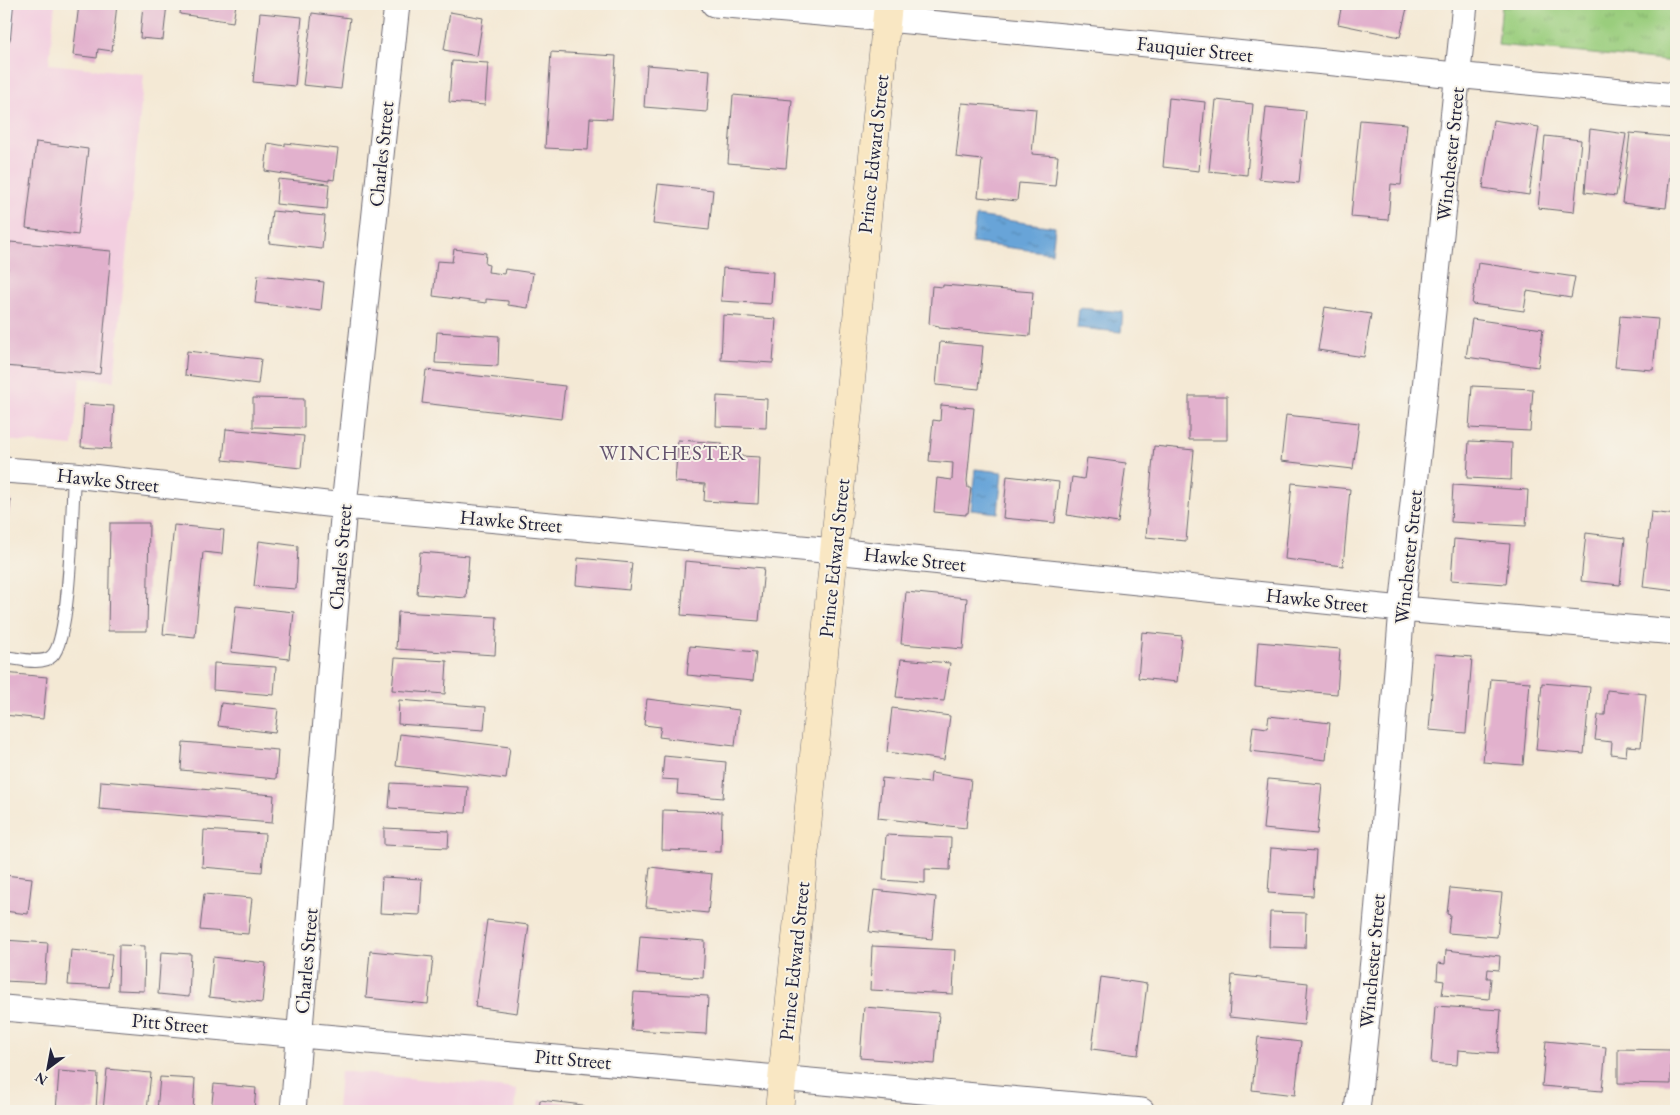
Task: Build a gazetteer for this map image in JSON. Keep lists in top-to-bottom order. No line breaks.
{"streets":{"street":["Fauquier Street","Charles Street","Prince Edward Street","Winchester Street","Hawke Street","Pitt Street"]},"crossings":[["Fauquier Street","Prince Edward Street"],["Fauquier Street","Winchester Street"],["Charles Street","Hawke Street"],["Charles Street","Pitt Street"],["Prince Edward Street","Hawke Street"],["Prince Edward Street","Pitt Street"],["Winchester Street","Hawke Street"]],"districts":["WINCHESTER"],"north":"bottom left"}
